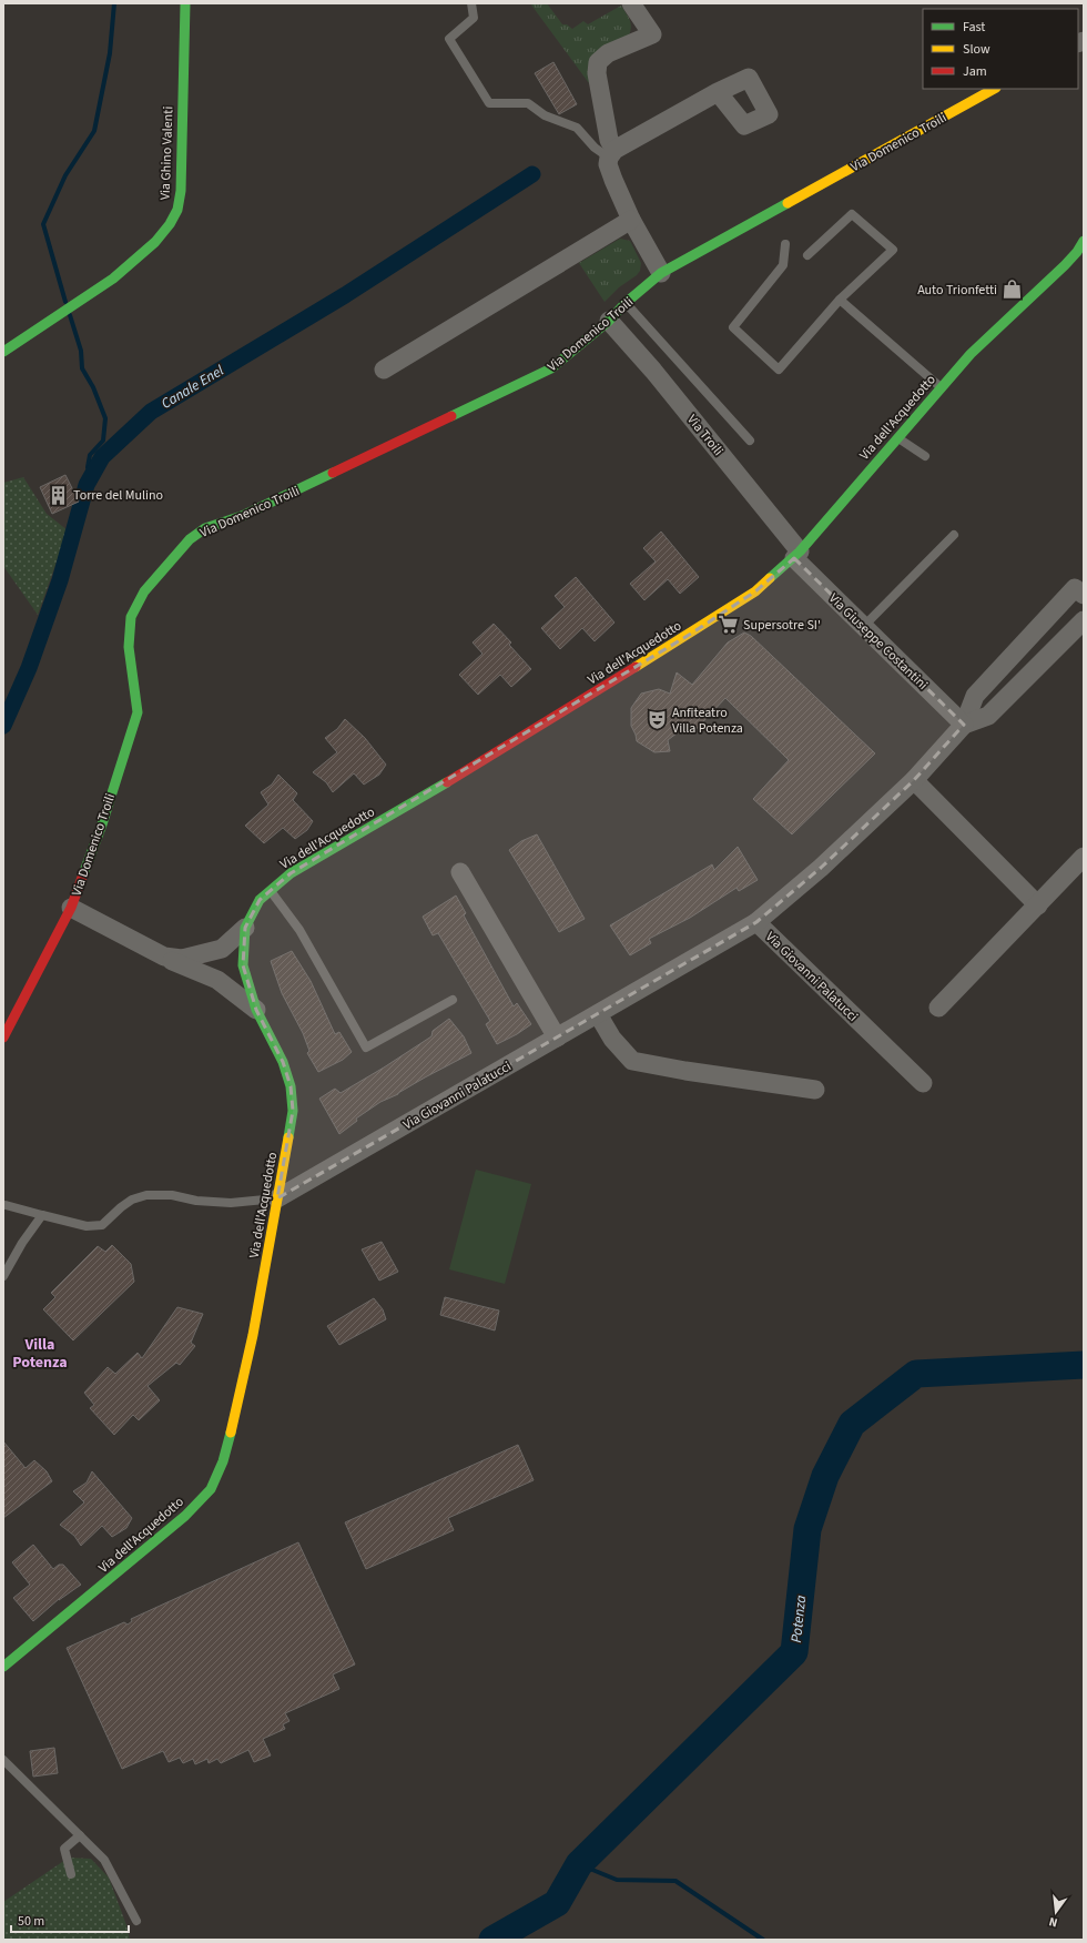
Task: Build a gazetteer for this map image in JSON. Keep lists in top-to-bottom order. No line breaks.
{"streets":{"street":["Via Domenico Troili","Via Ghino Valenti","Via dell'Acquedotto","Via Troili","Via Giuseppe Costantini","Via Giovanni Palatucci"]},"crossings":[["Via Domenico Troili","Via Troili"],["Via dell'Acquedotto","Via Troili"],["Via dell'Acquedotto","Via Giuseppe Costantini"],["Via dell'Acquedotto","Via Giovanni Palatucci"],["Via Troili","Via Giuseppe Costantini"]],"districts":["Villa Potenza"],"water":["Canale Enel","Potenza"],"places":{"shop":["Auto Trionfetti"],"building":["Torre del Mulino"],"supermarket":["Supersotre SI'"],"theatre":["Anfiteatro Villa Potenza"]},"legend":["Fast","Slow","Jam"],"scale_bar":"50 m","north":"bottom"}
